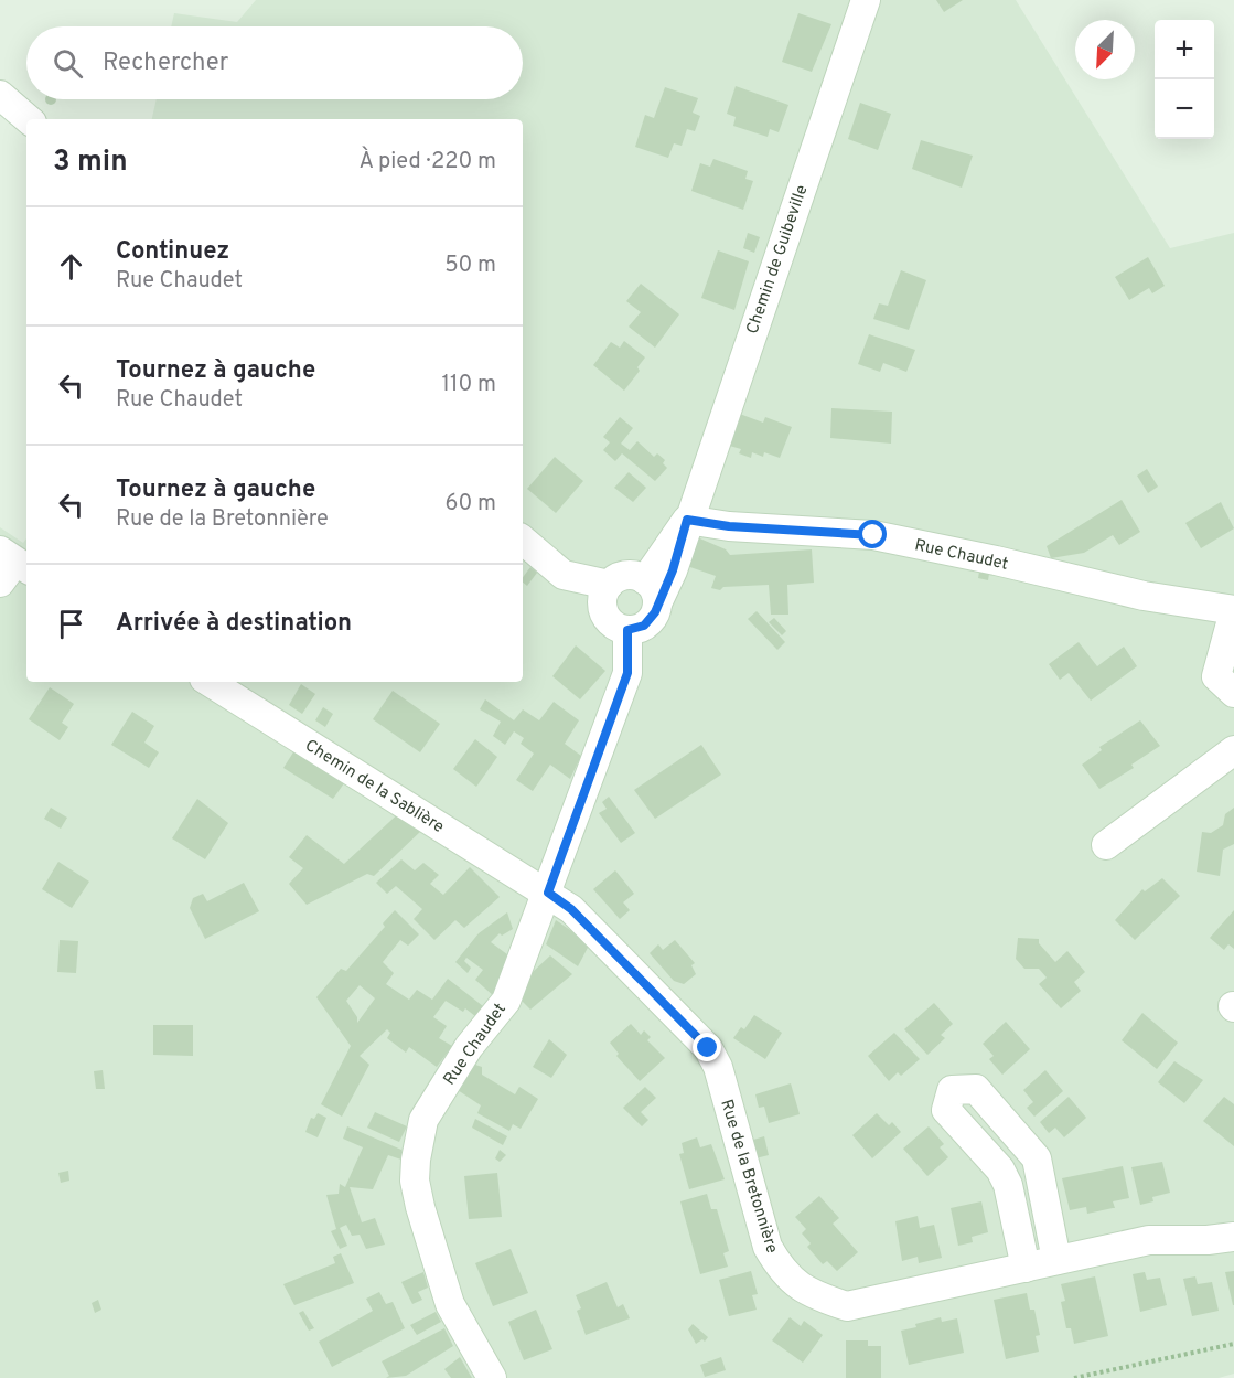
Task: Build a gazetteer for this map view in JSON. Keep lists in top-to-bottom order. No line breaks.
{"streets":{"street":["Chemin de Guibeville","Rue Chaudet","Chemin de la Sablière","Rue de la Bretonnière"]},"crossings":[["Chemin de Guibeville","Rue Chaudet"],["Rue Chaudet","Chemin de la Sablière"],["Rue Chaudet","Rue de la Bretonnière"],["Chemin de la Sablière","Rue de la Bretonnière"]],"north":"bottom left","page":{"map_buttons":["+","−"],"search":"Rechercher","heading":["3 min","À pied · 220 m"],"list":[["Continuez","Rue Chaudet","50 m"],["Tournez à gauche","Rue Chaudet","110 m"],["Tournez à gauche","Rue de la Bretonnière","60 m"],"Arrivée à destination"]}}
